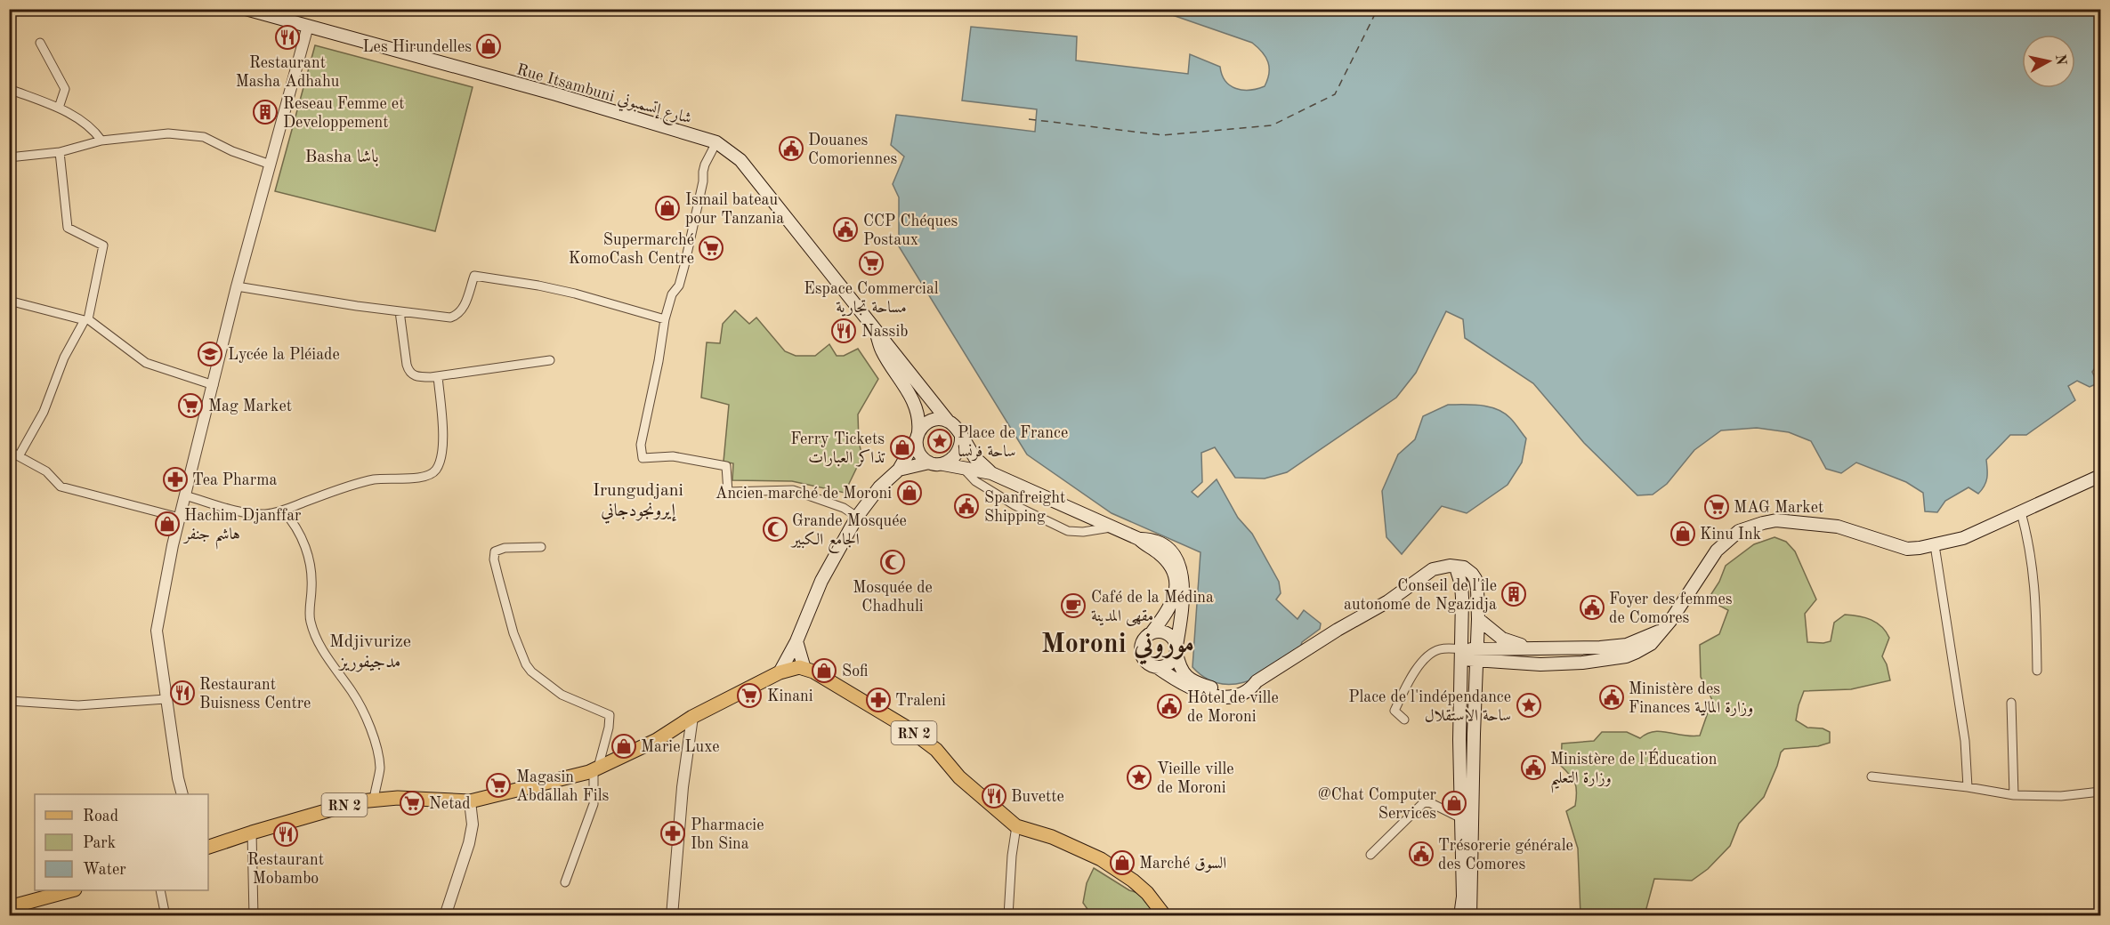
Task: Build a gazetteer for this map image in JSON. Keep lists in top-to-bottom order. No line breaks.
{"streets":{"main road":["Rue Itsambuni شارع إتسمبوني","RN 2"]},"districts":["Basha باشا","Irungudjani إيرونجودجاني","Mdjivurize مدجيفوريز","Moroni موروني"],"places":{"restaurant":["Restaurant Masha Adhahu","Nassib","Restaurant Buisness Centre","Buvette","Restaurant Mobambo"],"shop":["Les Hirundelles","Ismail bateau pour Tanzania","Ferry Tickets تذاكر العبارات","Ancien marché de Moroni","Hachim Djanffar هاشم جنفر","Kinu Ink","Sofi","Marie Luxe","@Chat Computer Services","Marché السوق"],"building":["Reseau Femme et Developpement","Conseil de l'île autonome de Ngazidja"],"public building":["Douanes Comoriennes","CCP Chéques Postaux","Spanfreight Shipping","Foyer des femmes de Comores","Ministère des Finances وزارة المالية","Hôtel de ville de Moroni","Ministère de l'Éducation وزارة التعليم","Trésorerie générale des Comores"],"supermarket":["Supermarché KomoCash Centre","Espace Commercial مساحة تجارية","Mag Market","MAG Market","Kinani","Magasin Abdallah Fils","Netad"],"school or university":["Lycée la Pléiade"],"place":["Place de France ساحة فرنسا","Place de l'indépendance ساحة الاستقلال","Vieille ville de Moroni"],"pharmacy":["Tea Pharma","Traleni","Pharmacie Ibn Sina"],"mosque":["Grande Mosquée الجامع الكبير","Mosquée de Chadhuli"],"cafe":["Café de la Médina مقهى المدينة"]},"legend":["Road","Park","Water"],"north":"right"}
